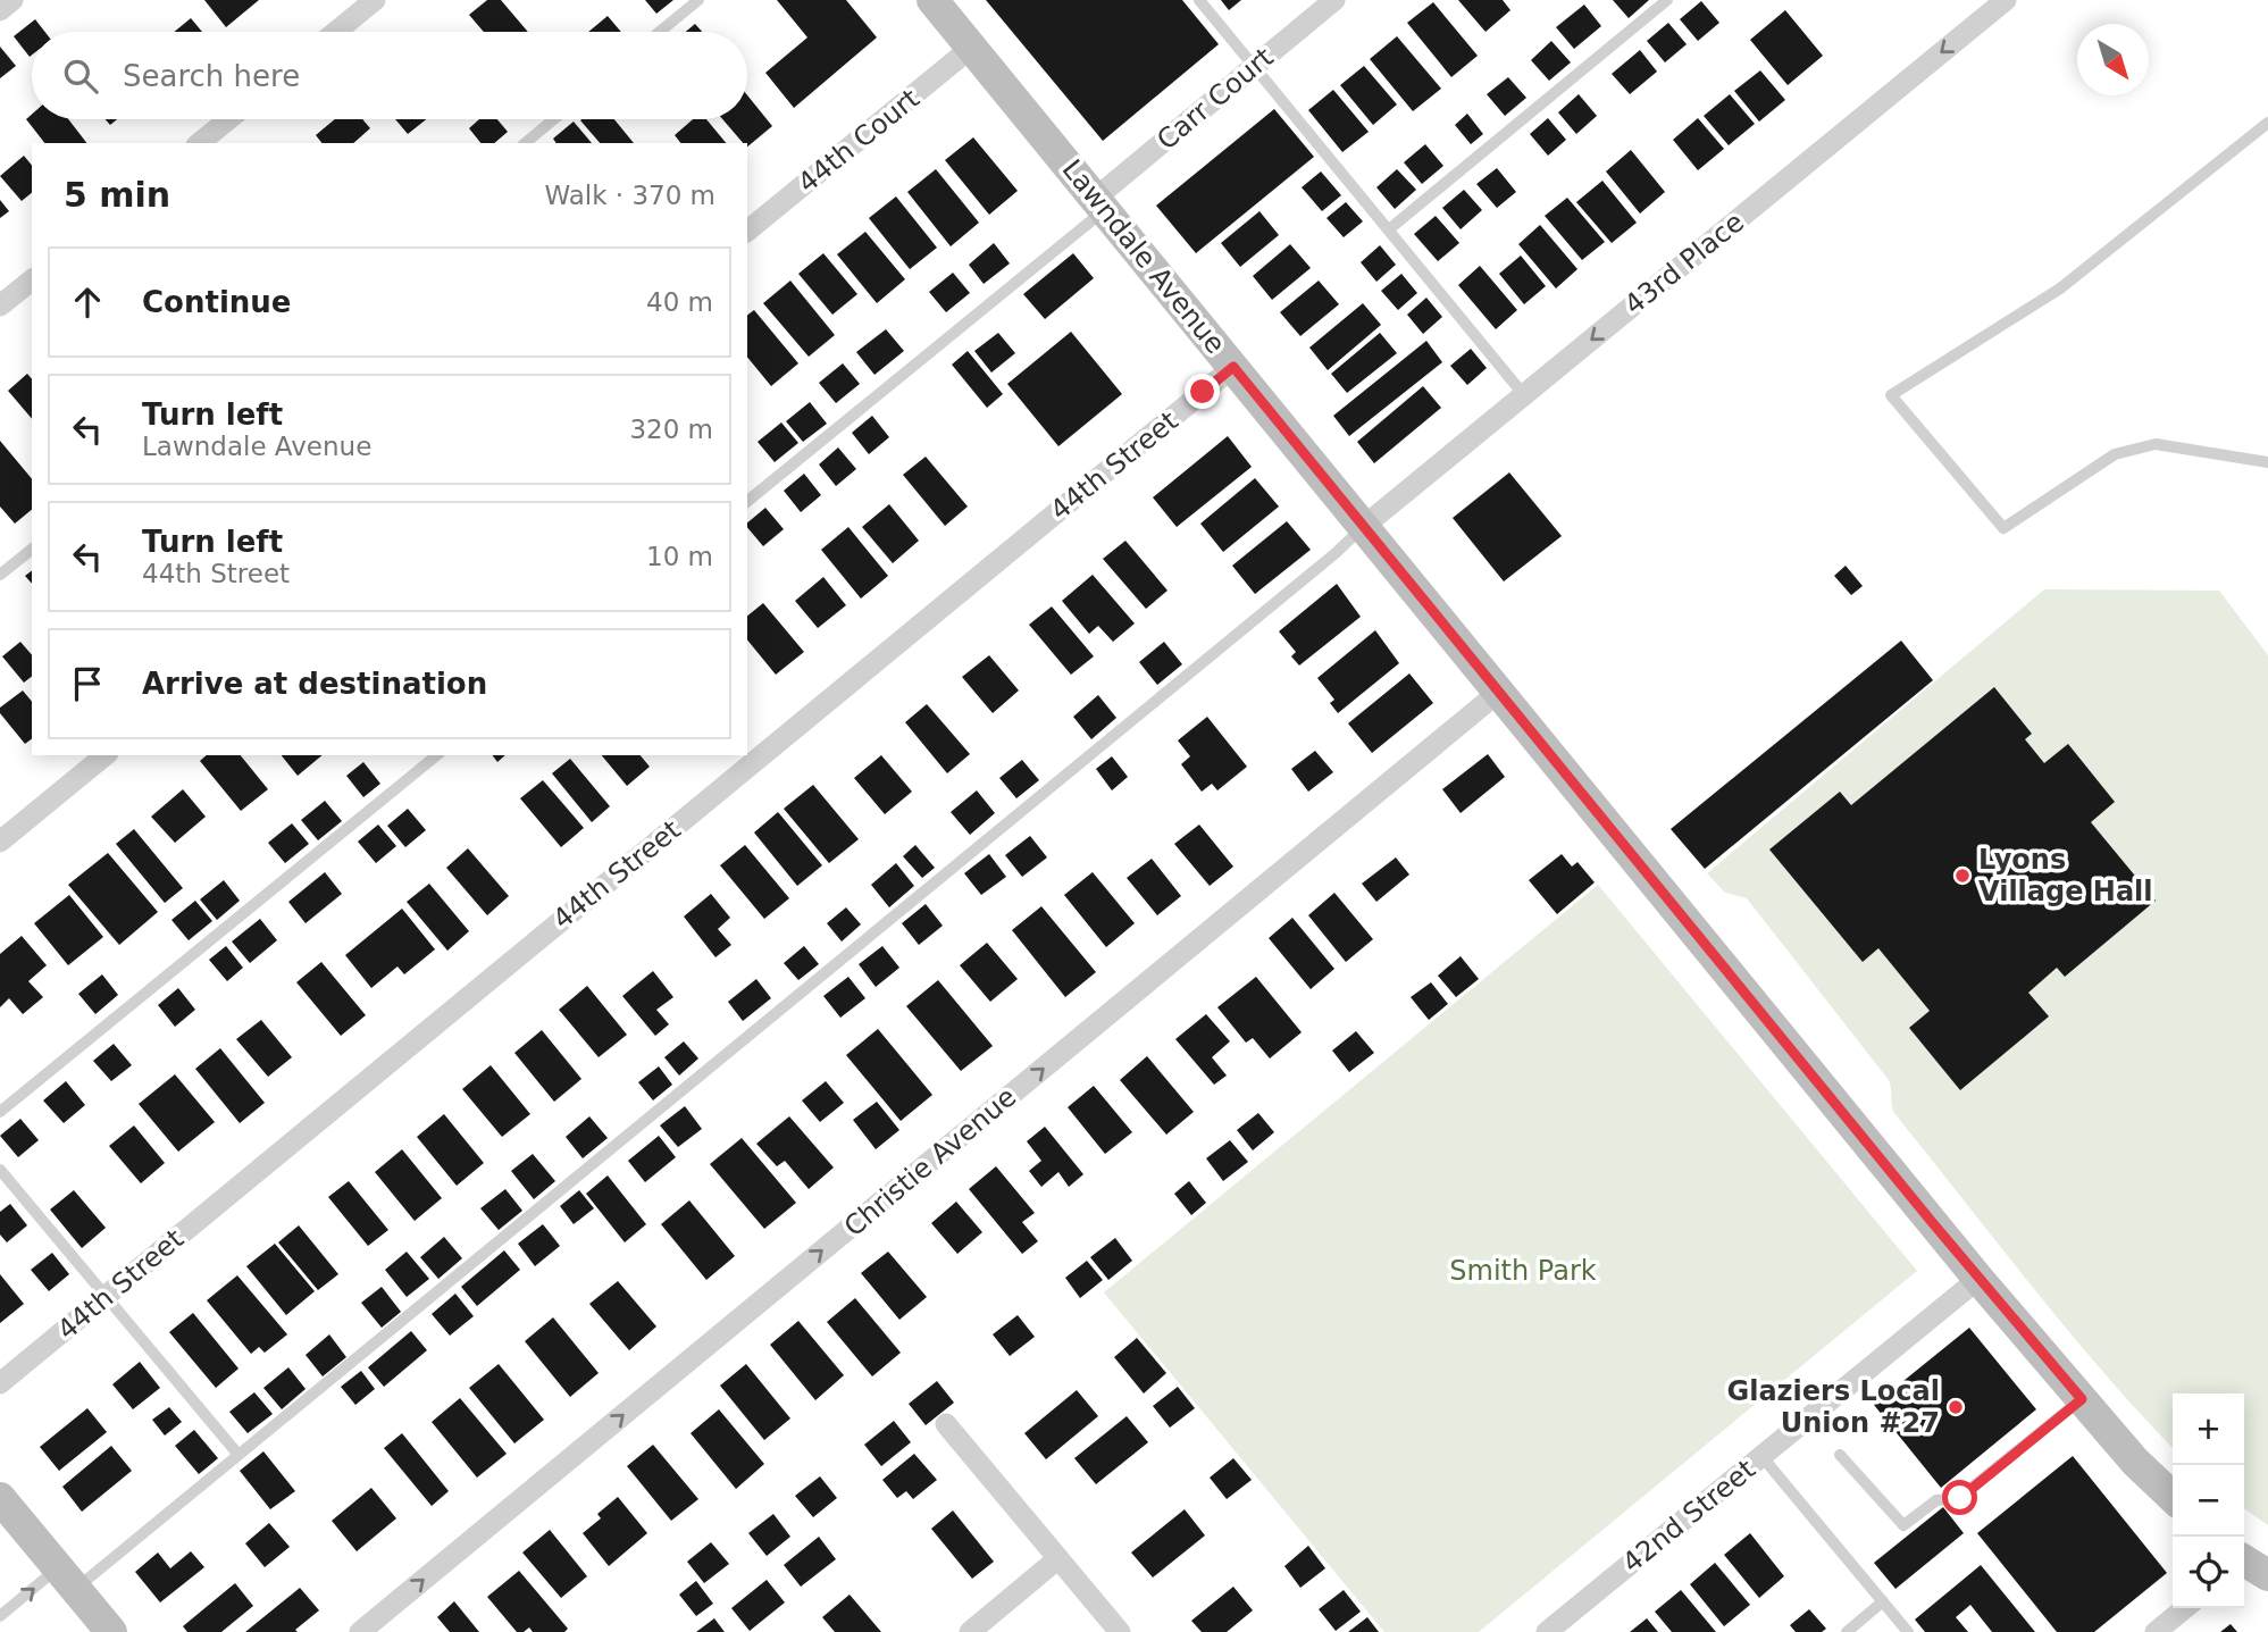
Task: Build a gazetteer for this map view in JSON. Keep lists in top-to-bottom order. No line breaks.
{"streets":{"street":["Carr Court","44th Court","Lawndale Avenue","43rd Place","44th Street","Christie Avenue","42nd Street"]},"crossings":[["Carr Court","Lawndale Avenue"],["44th Court","Lawndale Avenue"],["Lawndale Avenue","43rd Place"],["Lawndale Avenue","44th Street"],["Lawndale Avenue","Christie Avenue"],["Lawndale Avenue","42nd Street"]],"one_way":["43rd Place","Christie Avenue"],"parks":["Smith Park"],"places":["Lyons Village Hall","Glaziers Local Union #27"],"north":"bottom right","page":{"search":"Search here","heading":["5 min","Walk · 370 m"],"list":[["Continue","40 m"],["Turn left","Lawndale Avenue","320 m"],["Turn left","44th Street","10 m"],"Arrive at destination"],"map_buttons":["+","−"]}}
